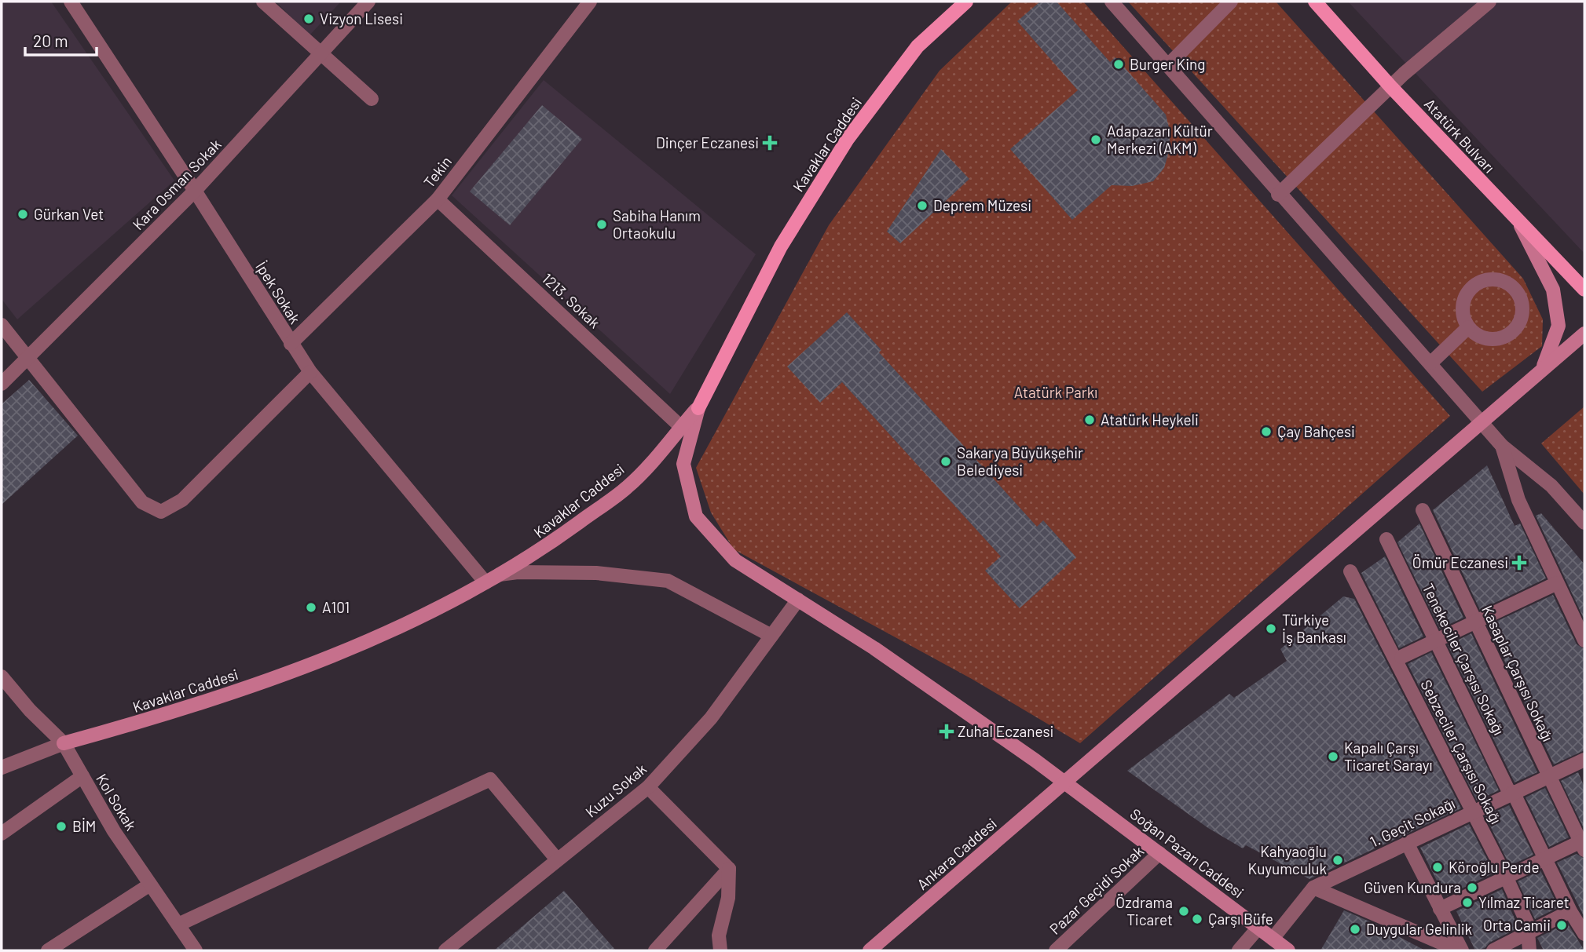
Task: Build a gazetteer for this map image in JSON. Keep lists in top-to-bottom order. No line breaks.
{"streets":{"main road":["Atatürk Bulvarı","Kavaklar Caddesi","Soğan Pazarı Caddesi","Ankara Caddesi"],"street":["Tekin","Kara Osman Sokak","İpek Sokak","1213. Sokak","Tenekeciler Çarşısı Sokağı","Kasaplar Çarşısı Sokağı","Sebzeciler Çarşısı Sokağı","Kuzu Sokak","Kol Sokak","1. Geçit Sokağı","Pazar Geçidi Sokak"]},"crossings":[["Kavaklar Caddesi","İpek Sokak"],["Kavaklar Caddesi","1213. Sokak"],["Kavaklar Caddesi","Kol Sokak"],["Kavaklar Caddesi","Soğan Pazarı Caddesi"],["Tekin","İpek Sokak"],["Tekin","1213. Sokak"],["Kara Osman Sokak","İpek Sokak"],["Tenekeciler Çarşısı Sokağı","1. Geçit Sokağı"],["Kasaplar Çarşısı Sokağı","1. Geçit Sokağı"],["Sebzeciler Çarşısı Sokağı","1. Geçit Sokağı"],["Kuzu Sokak","Soğan Pazarı Caddesi"],["1. Geçit Sokağı","Soğan Pazarı Caddesi"],["Soğan Pazarı Caddesi","Ankara Caddesi"],["Soğan Pazarı Caddesi","Pazar Geçidi Sokak"]],"parks":["Atatürk Parkı"],"places":{"other":["Vizyon Lisesi","Burger King","Adapazarı Kültür Merkezi (AKM)","Deprem Müzesi","Gürkan Vet","Sabiha Hanım Ortaokulu","Atatürk Heykeli","Çay Bahçesi","Sakarya Büyükşehir Belediyesi","A101","Türkiye İş Bankası","Kapalı Çarşı Ticaret Sarayı","BİM","Kahyaoğlu Kuyumculuk","Köroğlu Perde","Güven Kundura","Yılmaz Ticaret","Özdrama Ticaret","Çarşı Büfe","Orta Camii","Duygular Gelinlik"],"health":["Dinçer Eczanesi","Ömür Eczanesi","Zuhal Eczanesi"]},"scale_bar":"20 m"}
